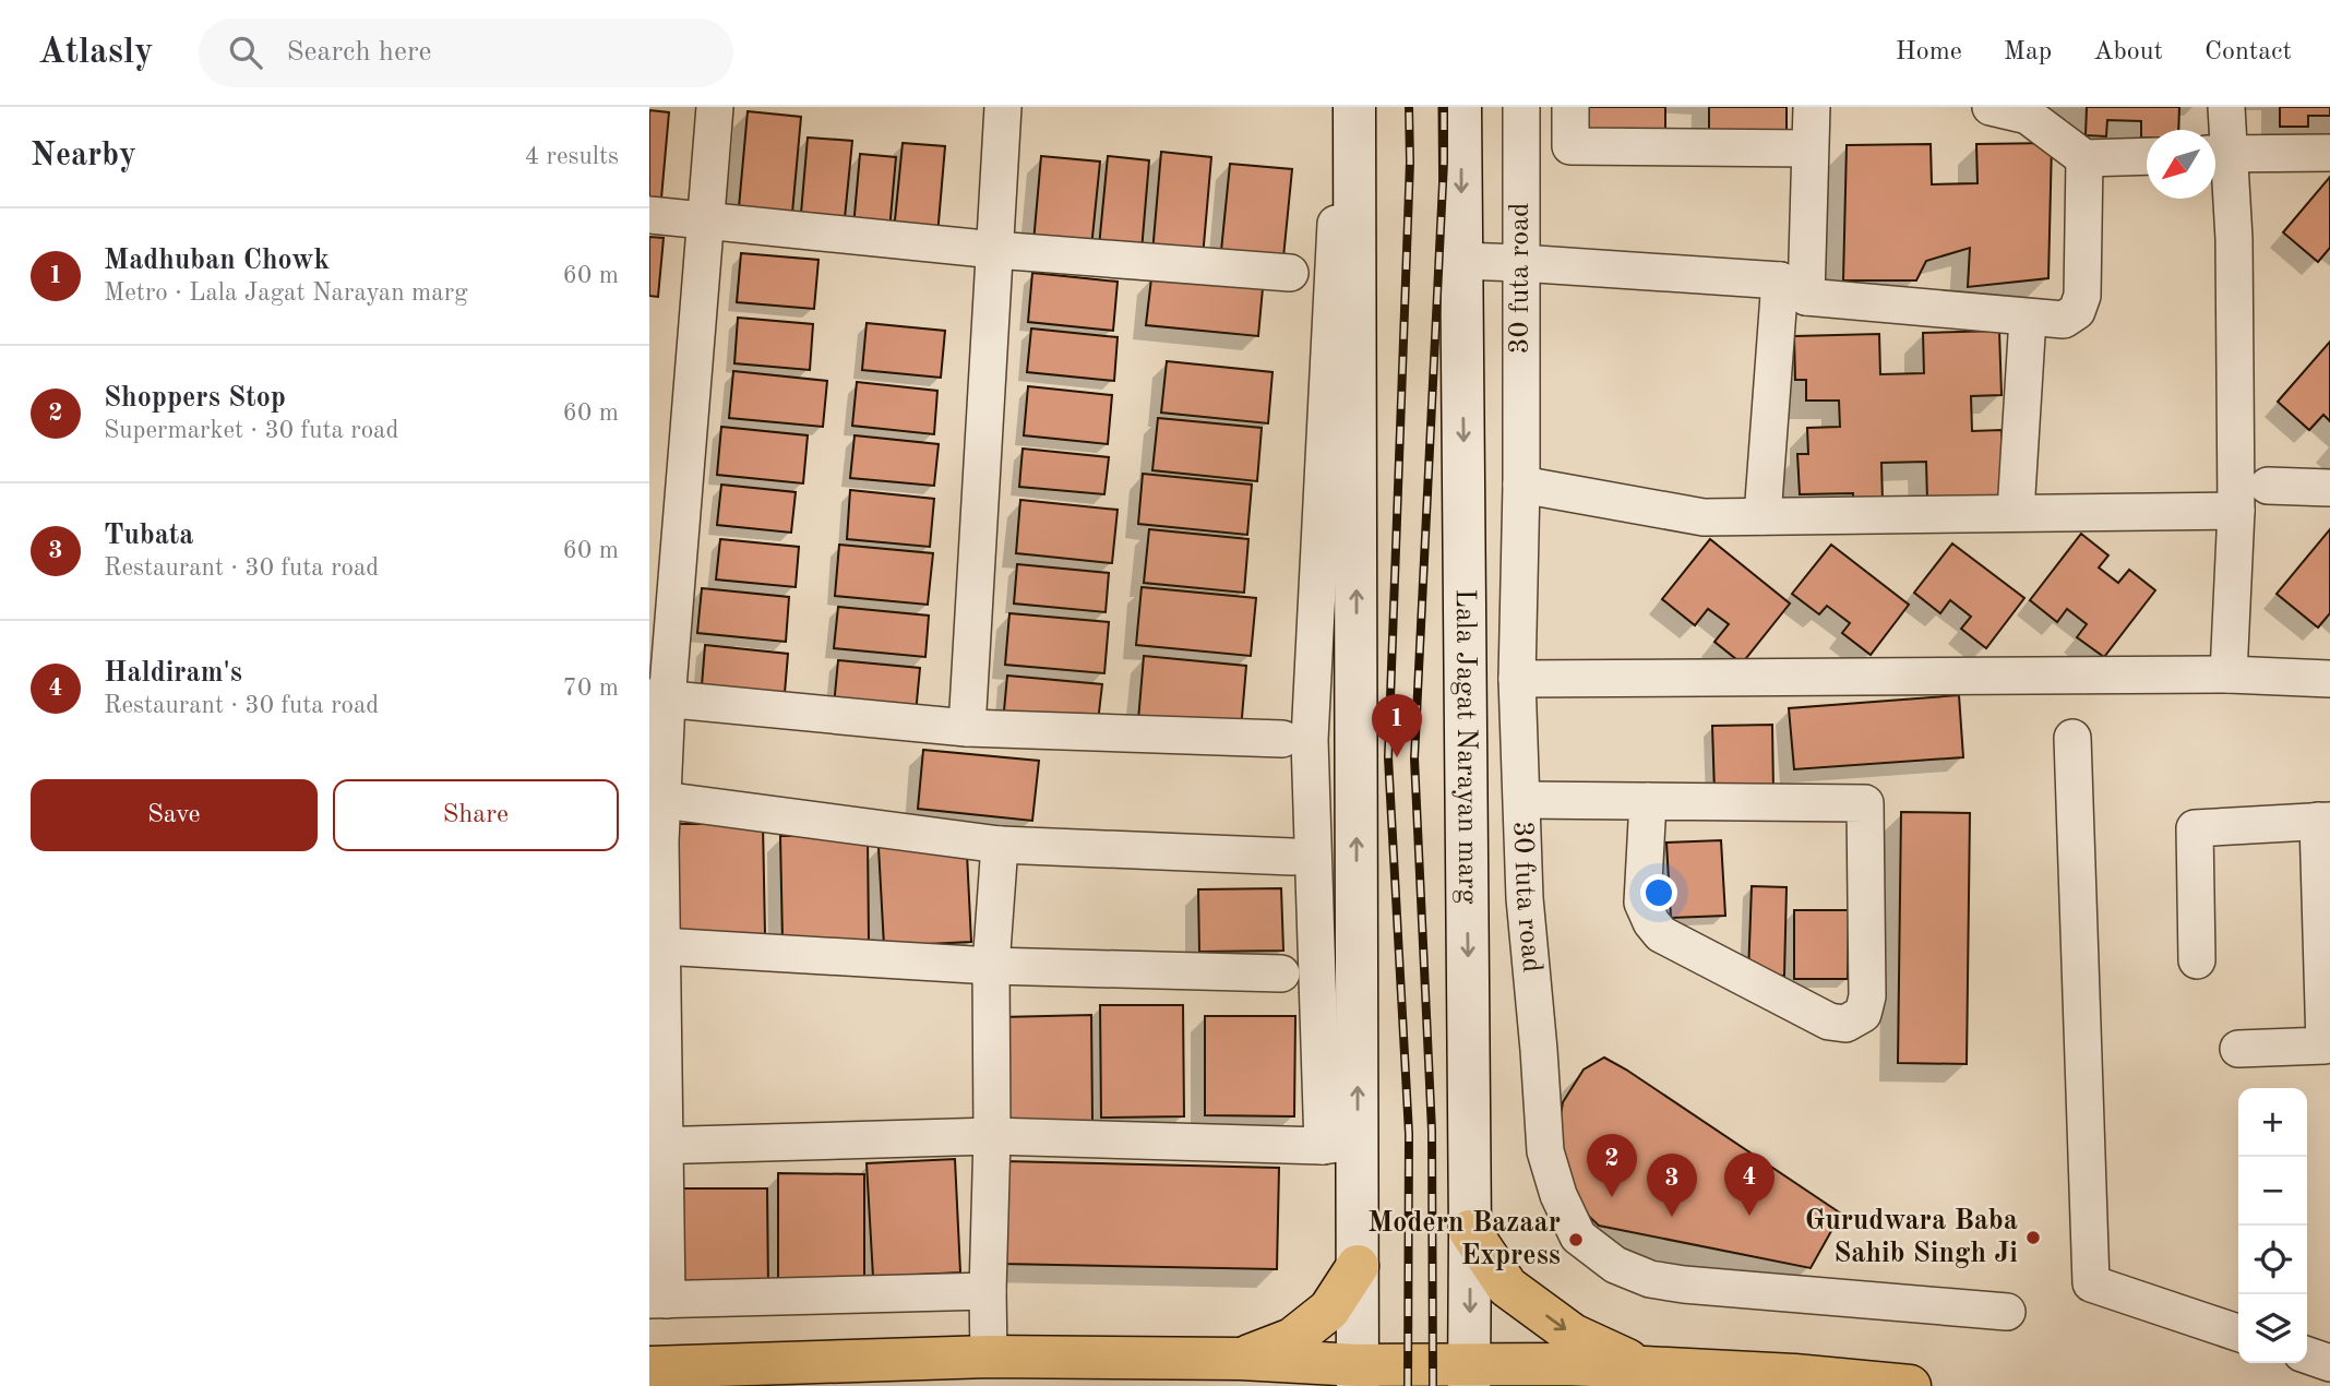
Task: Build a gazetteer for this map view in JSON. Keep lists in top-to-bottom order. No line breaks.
{"streets":{"main road":["Lala Jagat Narayan marg"],"street":["30 futa road"]},"places":["Gurudwara Baba Sahib Singh Ji","Modern Bazaar Express"],"north":"bottom left","page":{"header":"Atlasly","search":"Search here","nav":["Home","Map","About","Contact"],"heading":["Nearby","4 results"],"list":[{"mark":"1","name":"Madhuban Chowk","note":"Metro · Lala Jagat Narayan marg","value":"60 m"},{"mark":"2","name":"Shoppers Stop","note":"Supermarket · 30 futa road","value":"60 m"},{"mark":"3","name":"Tubata","note":"Restaurant · 30 futa road","value":"60 m"},{"mark":"4","name":"Haldiram's","note":"Restaurant · 30 futa road","value":"70 m"}],"pins":["1","2","4","3"],"buttons":["Save","Share"],"map_buttons":["+","−"]}}
